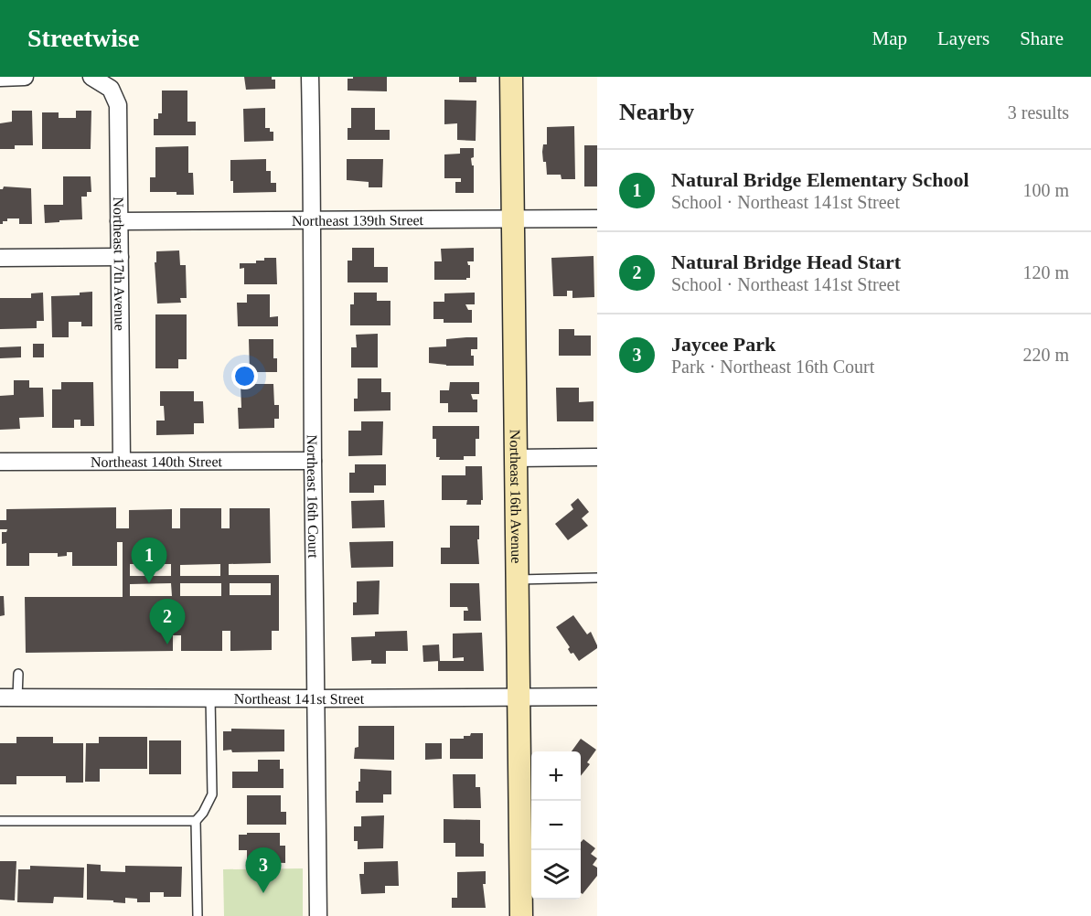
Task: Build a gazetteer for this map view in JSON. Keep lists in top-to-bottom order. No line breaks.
{"streets":{"street":["Northeast 139th Street","Northeast 17th Avenue","Northeast 140th Street","Northeast 16th Court","Northeast 16th Avenue","Northeast 141st Street"]},"crossings":[["Northeast 139th Street","Northeast 17th Avenue"],["Northeast 139th Street","Northeast 16th Court"],["Northeast 139th Street","Northeast 16th Avenue"],["Northeast 17th Avenue","Northeast 140th Street"],["Northeast 140th Street","Northeast 16th Court"],["Northeast 16th Court","Northeast 141st Street"],["Northeast 16th Avenue","Northeast 141st Street"]],"page":{"header":"Streetwise","nav":["Map","Layers","Share"],"heading":["Nearby","3 results"],"list":[{"mark":"1","name":"Natural Bridge Elementary School","note":"School · Northeast 141st Street","value":"100 m"},{"mark":"2","name":"Natural Bridge Head Start","note":"School · Northeast 141st Street","value":"120 m"},{"mark":"3","name":"Jaycee Park","note":"Park · Northeast 16th Court","value":"220 m"}],"pins":["1","2","3"],"map_buttons":["+","−"]}}
